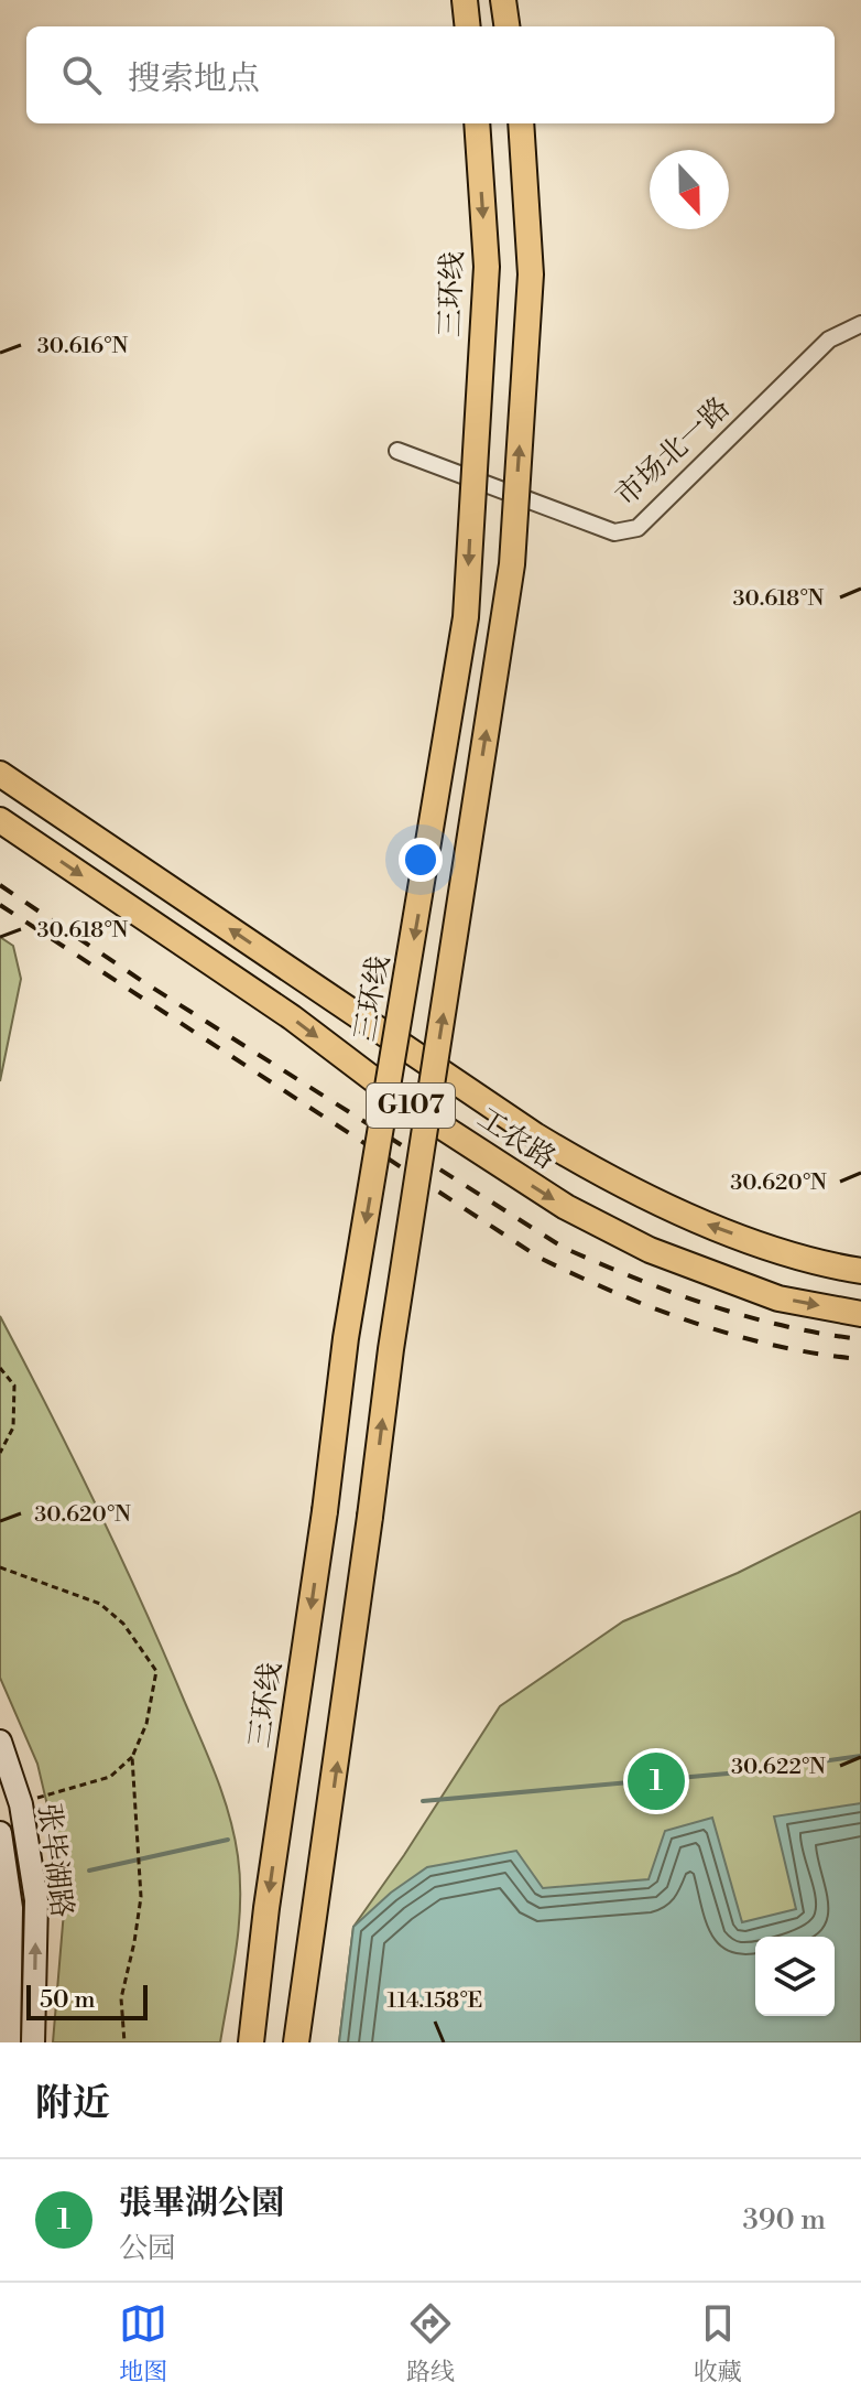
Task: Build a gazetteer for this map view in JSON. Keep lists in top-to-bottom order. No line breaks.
{"streets":{"highway":["三环线","G107","工农路"],"main road":["张毕湖路"],"street":["市场北一路"]},"scale_bar":"50 m","north":"bottom","page":{"search":"搜索地点","pins":"1","scale":"50 m","heading":"附近","list":[{"mark":"1","name":"張畢湖公園","note":"公园","value":"390 m"}],"nav":["地图","路线","收藏"]},"coordinates":["30.616°N","30.618°N","30.620°N","30.622°N","114.158°E"]}
